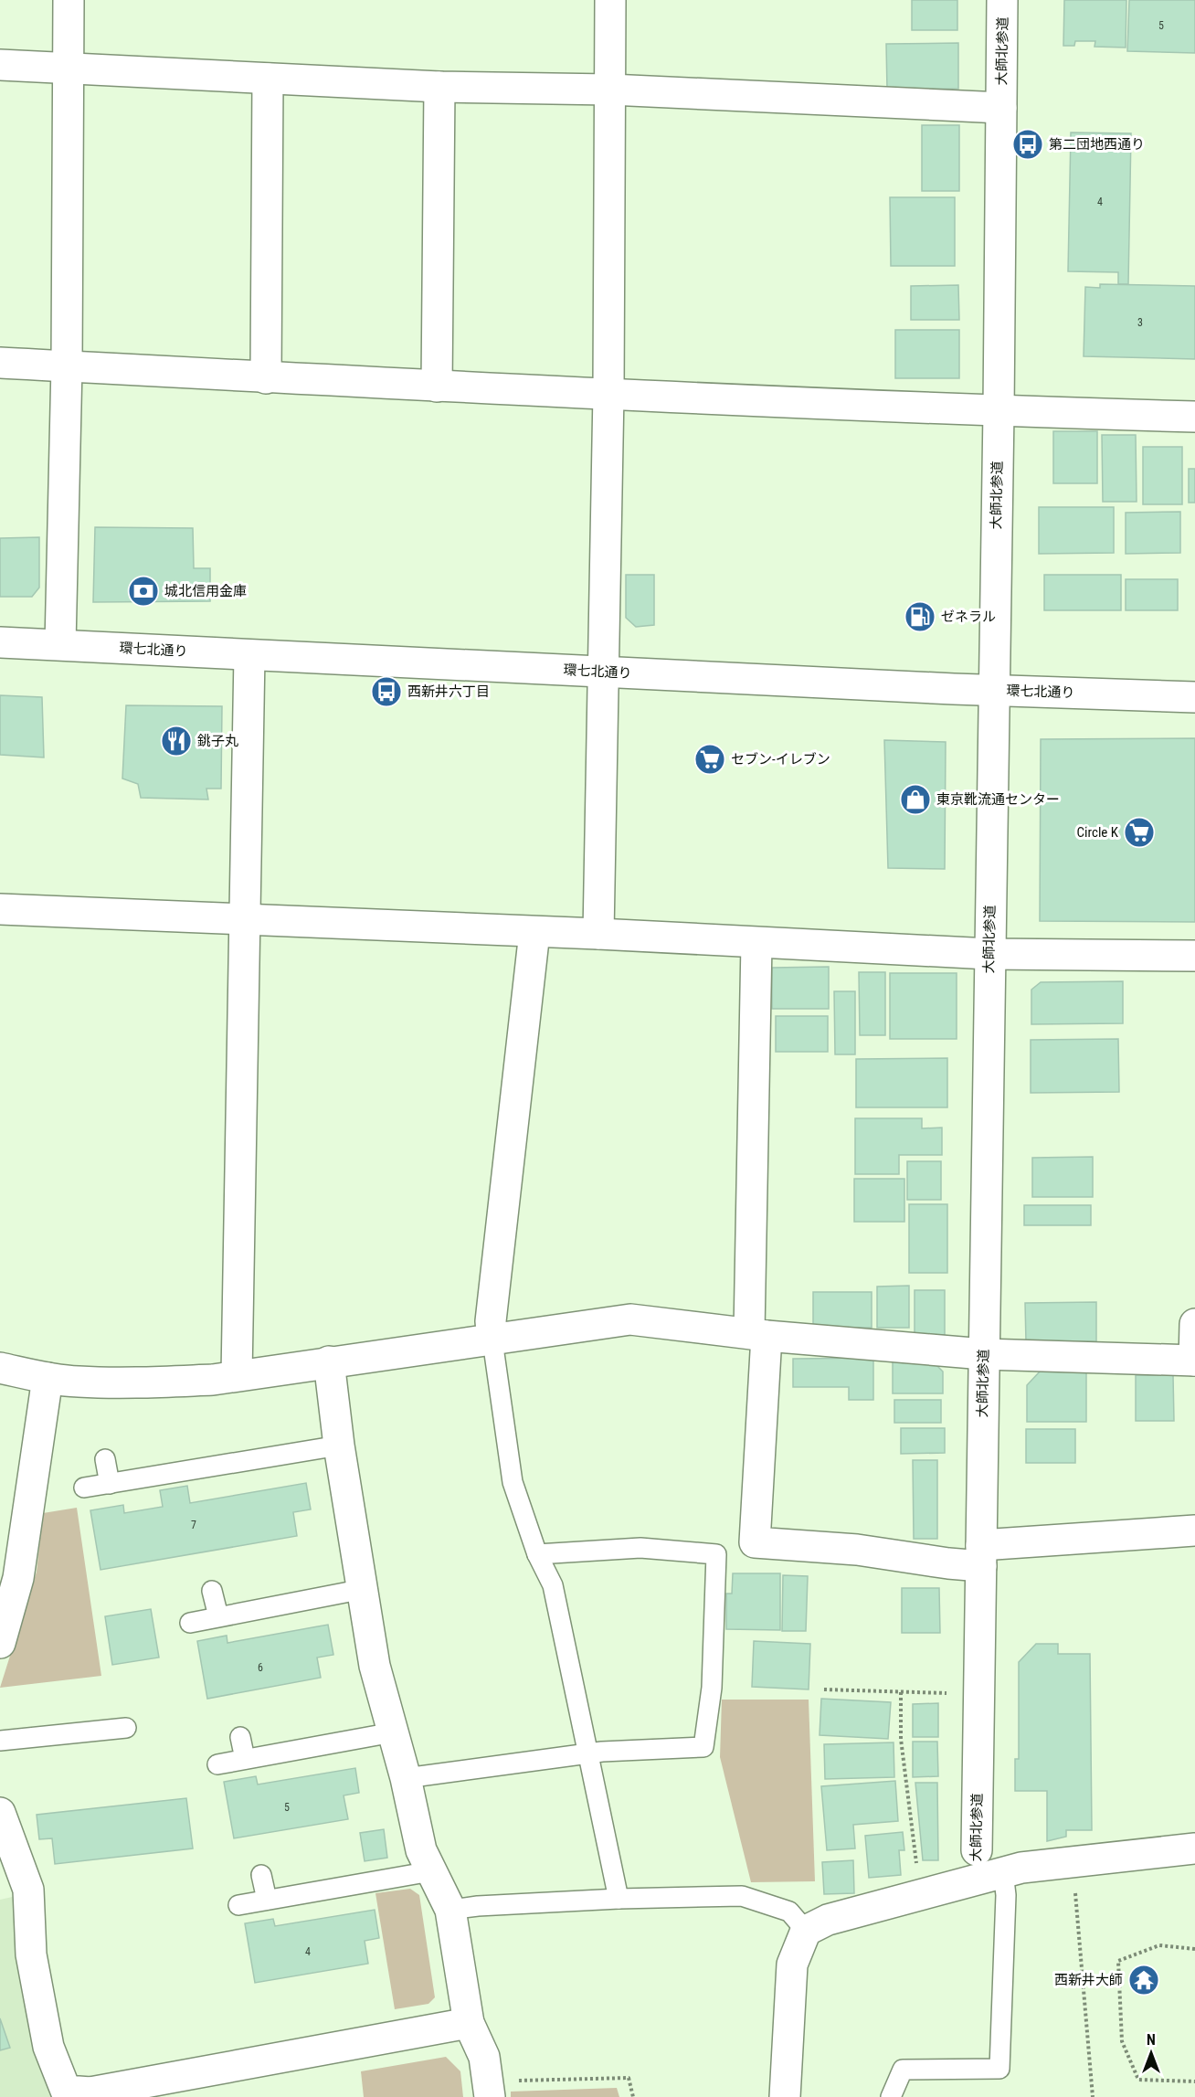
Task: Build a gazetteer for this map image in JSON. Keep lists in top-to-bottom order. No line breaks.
{"streets":{"street":["大師北参道","環七北通り"]},"crossings":[["大師北参道","環七北通り"]],"places":{"bus stop":["第二団地西通り","西新井六丁目"],"bank":["城北信用金庫"],"fuel station":["ゼネラル"],"restaurant":["銚子丸"],"supermarket":["セブン-イレブン","Circle K"],"shop":["東京靴流通センター"],"temple":["西新井大師"]},"house_numbers":["5","4","3","7","6","5","4"],"north":"top"}
